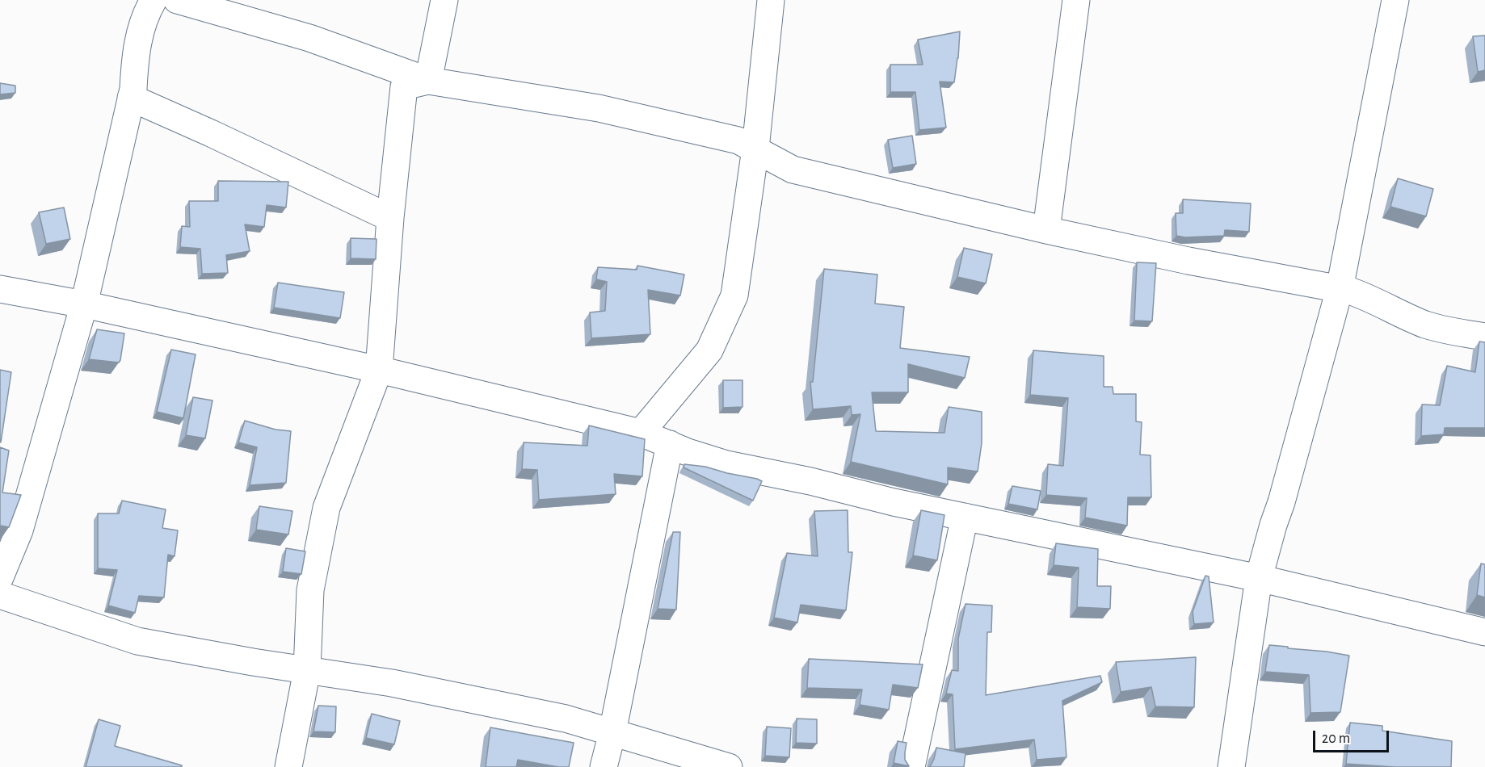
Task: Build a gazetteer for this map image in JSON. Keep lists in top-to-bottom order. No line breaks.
{"scale_bar":"20 m"}
